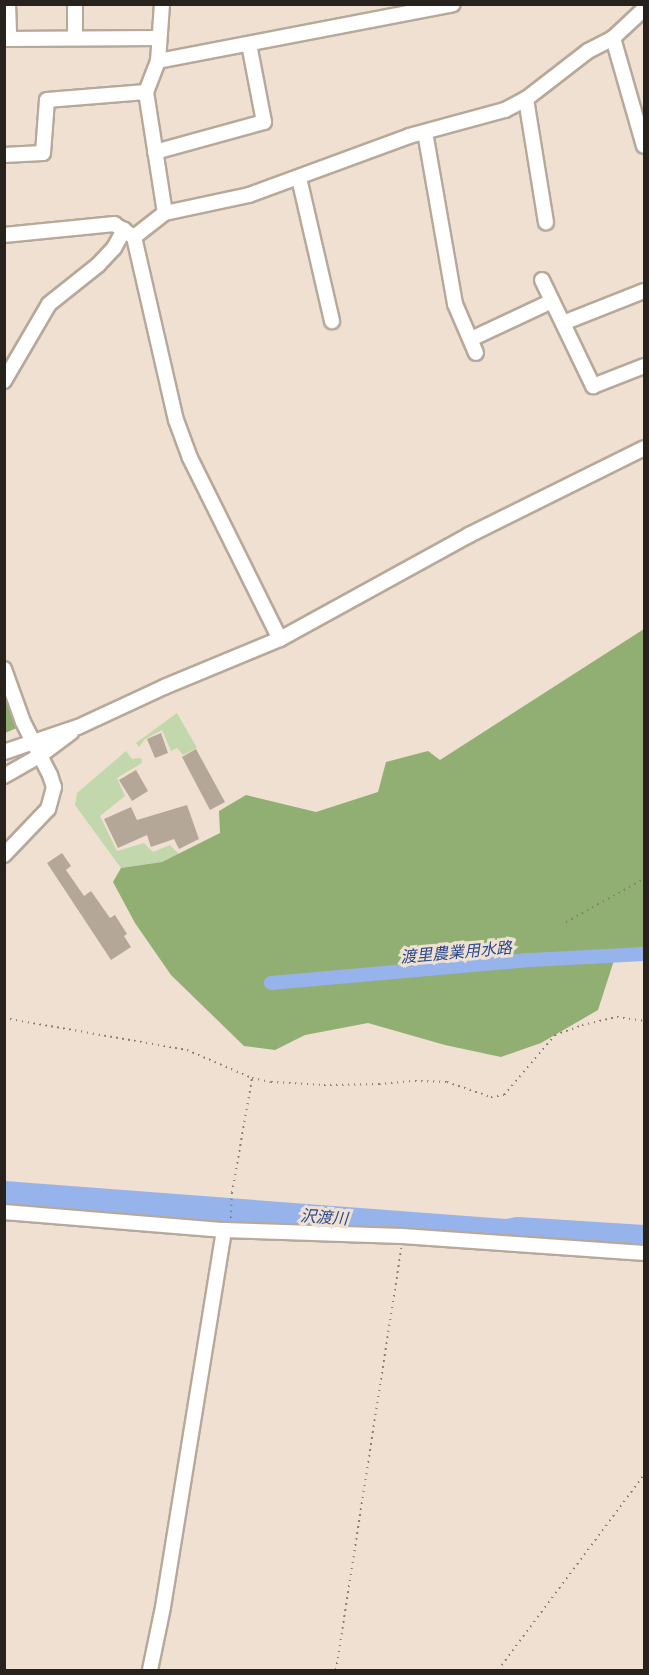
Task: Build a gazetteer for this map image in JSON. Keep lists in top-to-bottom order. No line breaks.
{"water":["渡里農業用水路","沢渡川"]}
